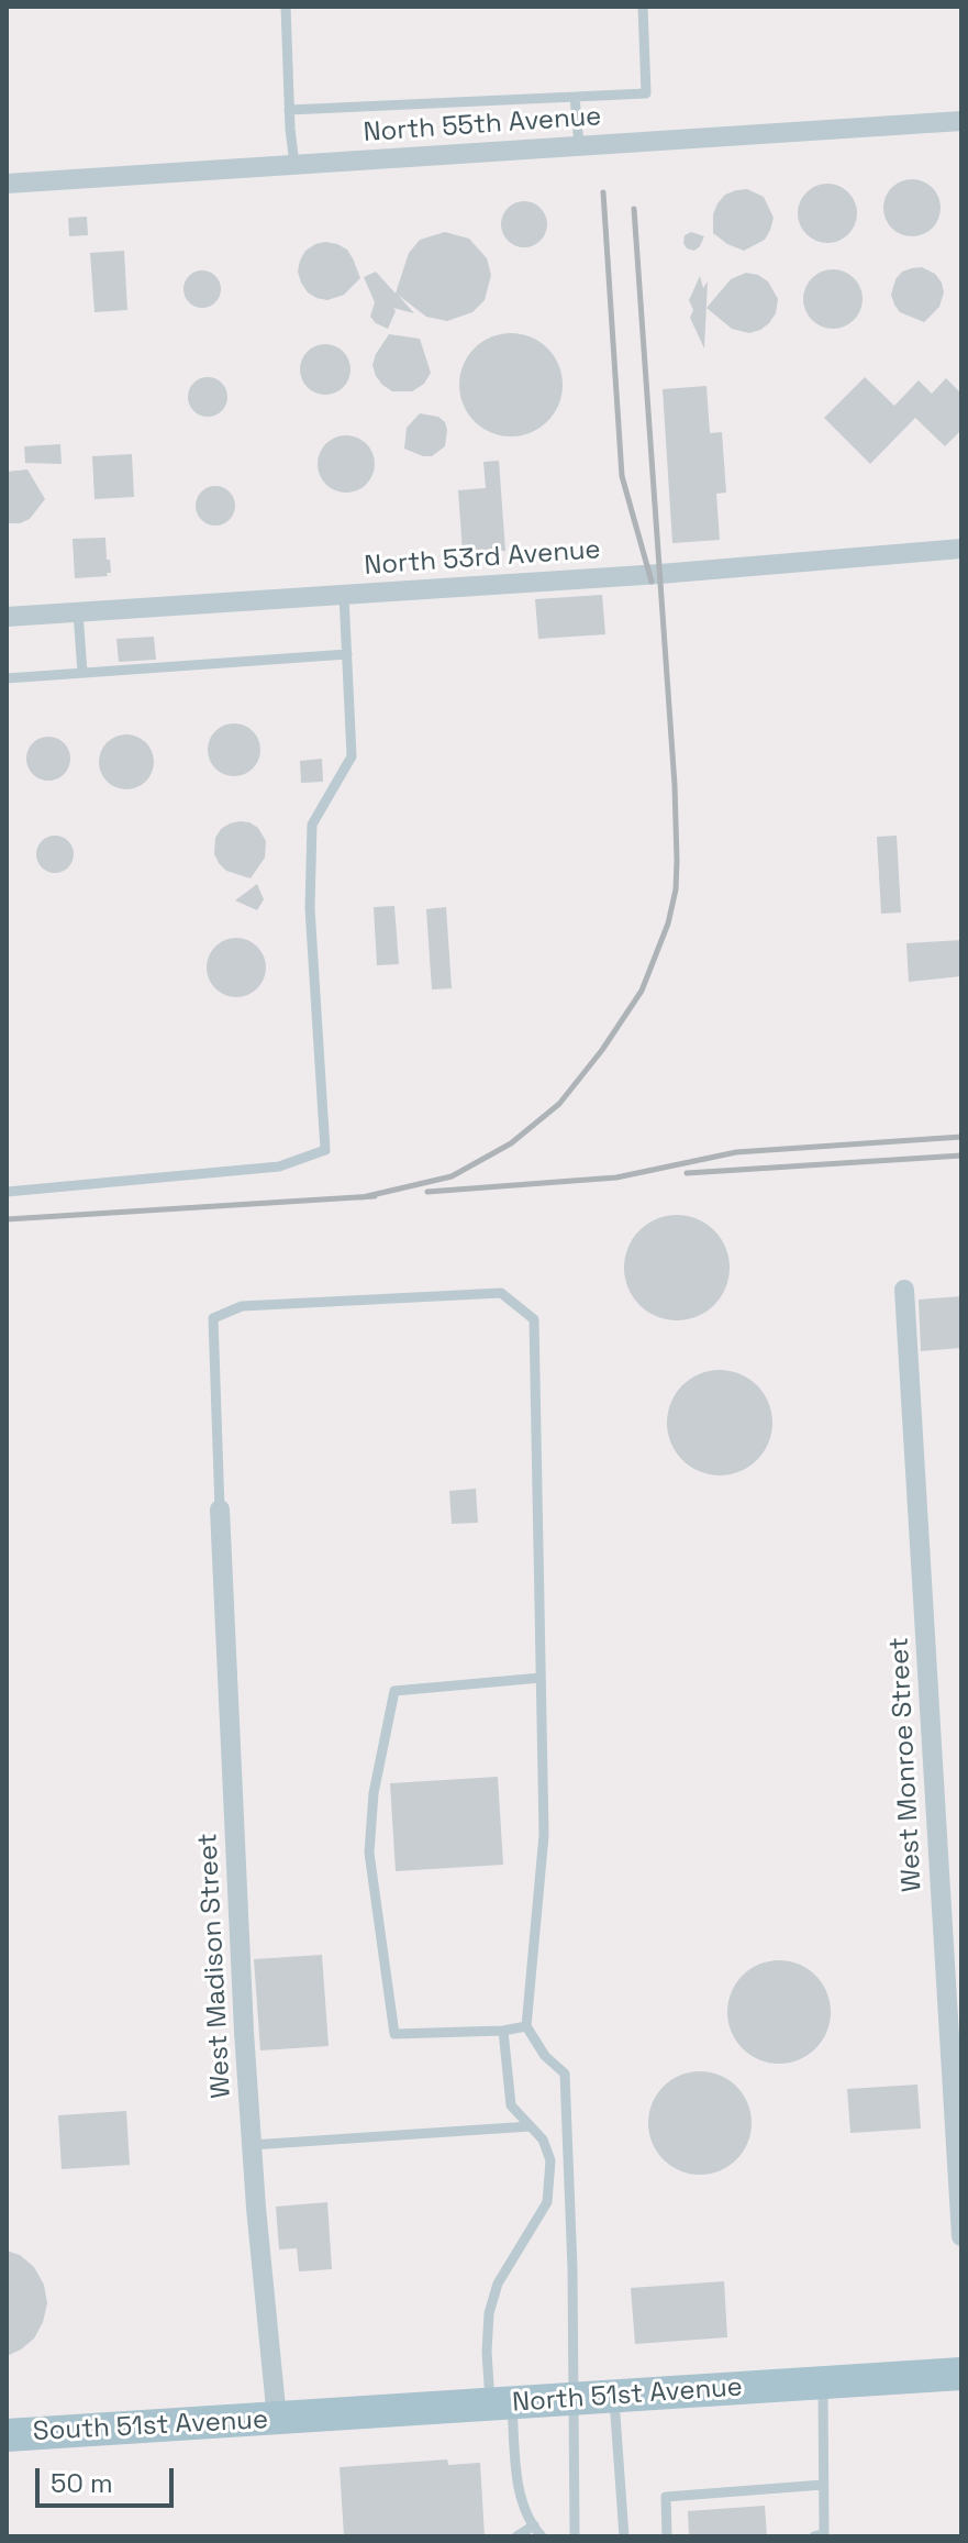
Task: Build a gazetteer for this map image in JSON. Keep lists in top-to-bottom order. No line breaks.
{"streets":{"main road":["North 51st Avenue","South 51st Avenue"],"street":["North 55th Avenue","North 53rd Avenue","West Monroe Street","West Madison Street"]},"crossings":[["West Madison Street","North 51st Avenue"],["West Madison Street","South 51st Avenue"],["North 51st Avenue","South 51st Avenue"]],"scale_bar":"50 m"}
